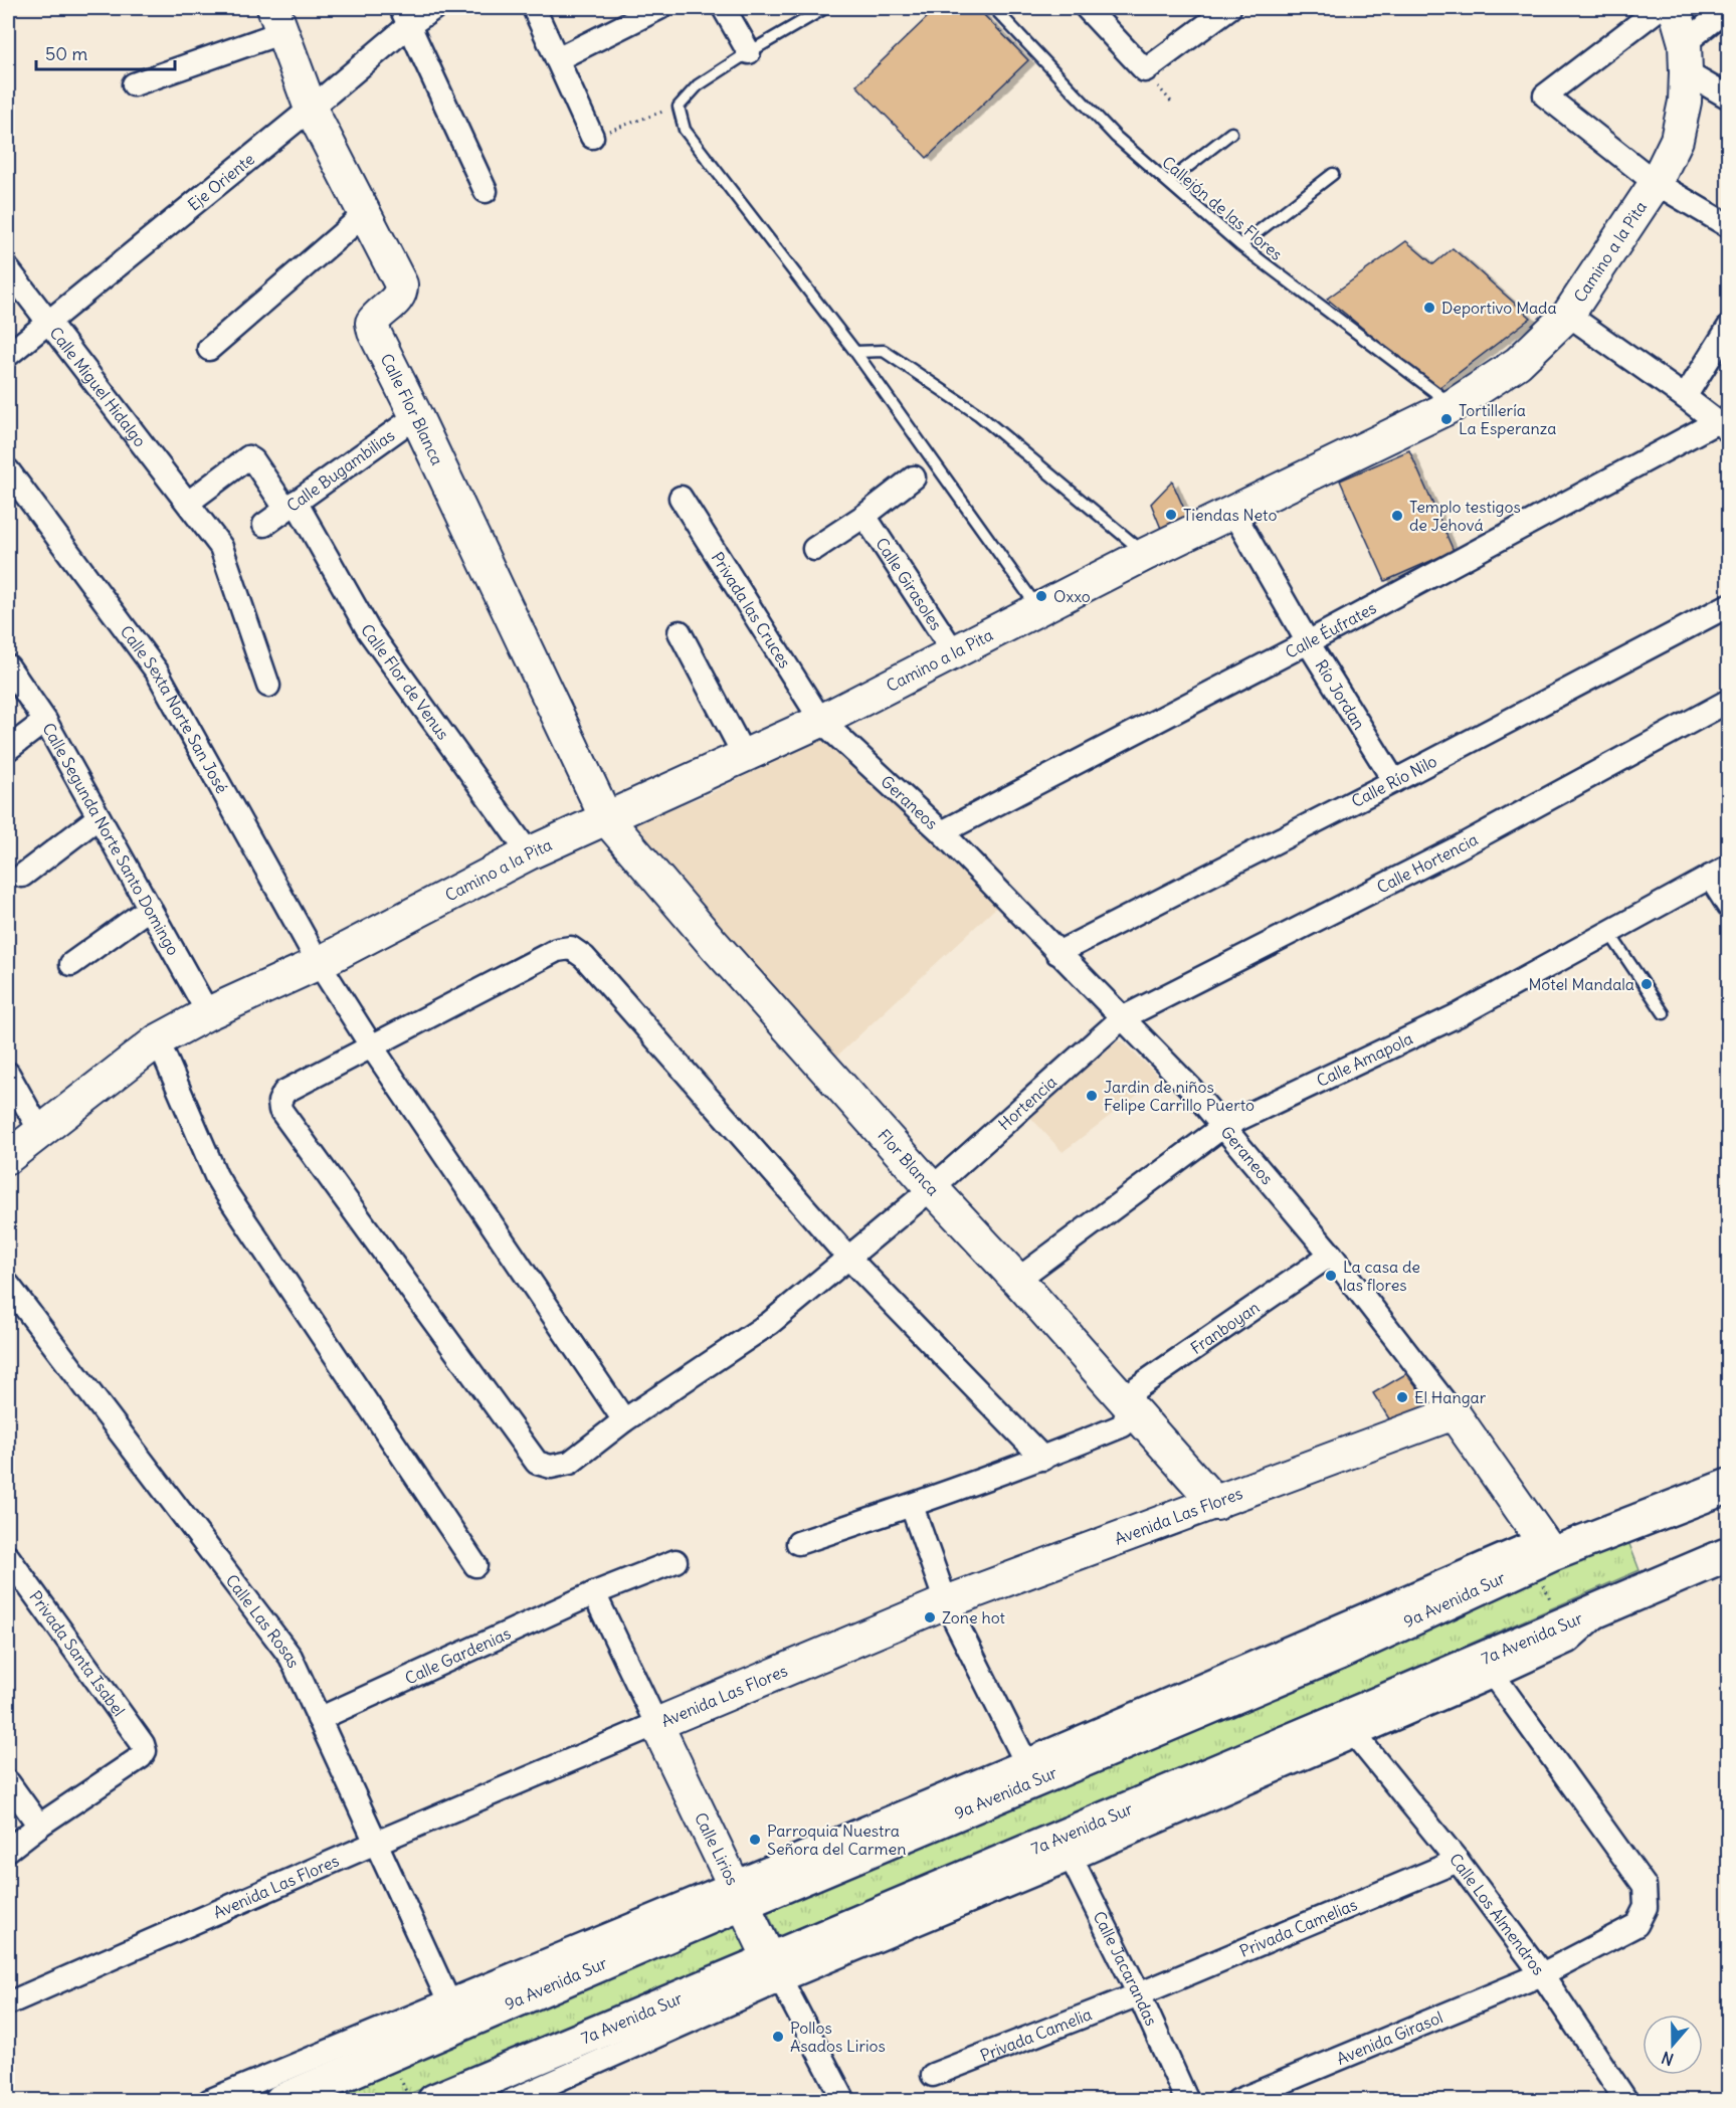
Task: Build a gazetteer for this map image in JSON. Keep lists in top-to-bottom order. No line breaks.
{"streets":{"main road":["9a Avenida Sur","7a Avenida Sur"],"street":["Eje Oriente","Camino a la Pita","Calle Miguel Hidalgo","Calle Flor Blanca","Calle Bugambilias","Calle Girasoles","Privada las Cruces","Calle Éufrates","Calle Flor de Venus","Río Jordan","Calle Sexta Norte San José","Calle Río Nilo","Geraneos","Calle Segunda Norte Santo Domingo","Calle Hortencia","Calle Amapola","Hortencia","Flor Blanca","Franboyan","Avenida Las Flores","Calle Las Rosas","Privada Santa Isabel","Calle Gardenias","Calle Lirios","Calle Los Almendros","Privada Camelias","Calle Jacarandas","Privada Camelia","Avenida Girasol"],"lane":["Callejón de las Flores"]},"crossings":[["Eje Oriente","Calle Miguel Hidalgo"],["Eje Oriente","Calle Flor Blanca"],["Callejón de las Flores","Camino a la Pita"],["Camino a la Pita","Calle Flor Blanca"],["Camino a la Pita","Calle Girasoles"],["Camino a la Pita","Privada las Cruces"],["Camino a la Pita","Calle Flor de Venus"],["Camino a la Pita","Río Jordan"],["Camino a la Pita","Calle Sexta Norte San José"],["Camino a la Pita","Geraneos"],["Camino a la Pita","Calle Segunda Norte Santo Domingo"],["Camino a la Pita","Flor Blanca"],["Calle Miguel Hidalgo","Calle Bugambilias"],["Calle Flor Blanca","Calle Bugambilias"],["Calle Flor Blanca","Flor Blanca"],["Calle Bugambilias","Calle Flor de Venus"],["Privada las Cruces","Geraneos"],["Calle Éufrates","Río Jordan"],["Calle Éufrates","Geraneos"],["Río Jordan","Calle Río Nilo"],["Calle Sexta Norte San José","Hortencia"],["Calle Río Nilo","Geraneos"],["Geraneos","Calle Hortencia"],["Geraneos","Calle Amapola"],["Geraneos","Hortencia"],["Geraneos","Franboyan"],["Geraneos","Avenida Las Flores"],["Geraneos","9a Avenida Sur"],["Calle Hortencia","Hortencia"],["Calle Amapola","Flor Blanca"],["Hortencia","Flor Blanca"],["Flor Blanca","Franboyan"],["Flor Blanca","Avenida Las Flores"],["Avenida Las Flores","Calle Las Rosas"],["Avenida Las Flores","Calle Lirios"],["9a Avenida Sur","Calle Lirios"],["Calle Las Rosas","Calle Gardenias"],["7a Avenida Sur","Calle Lirios"],["7a Avenida Sur","Calle Jacarandas"],["Calle Gardenias","Calle Lirios"],["Calle Los Almendros","Privada Camelias"],["Calle Los Almendros","Avenida Girasol"],["Privada Camelias","Calle Jacarandas"],["Privada Camelias","Privada Camelia"],["Calle Jacarandas","Privada Camelia"]],"places":["Deportivo Mada","Tortillería La Esperanza","Tiendas Neto","Templo testigos de Jehová","Oxxo","Motel Mandala","Jardin de niños Felipe Carrillo Puerto","La casa de las flores","El Hangar","Zone hot","Parroquia Nuestra Señora del Carmen","Pollos Asados Lirios"],"scale_bar":"50 m","north":"bottom"}
